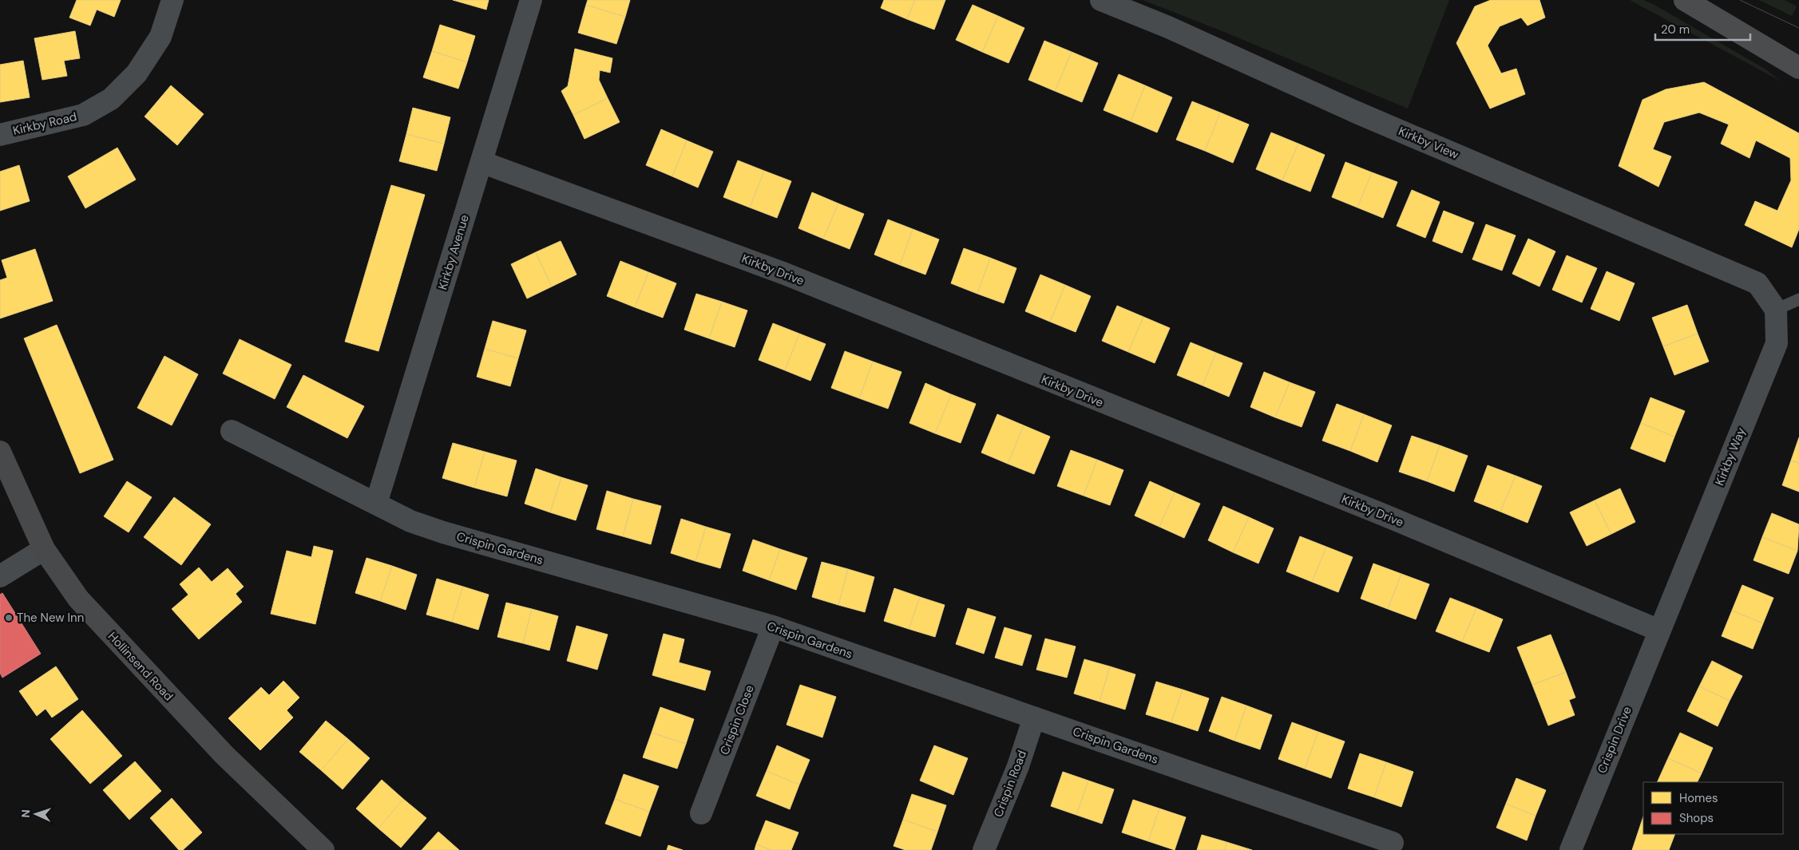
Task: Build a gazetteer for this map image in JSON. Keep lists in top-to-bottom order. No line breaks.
{"streets":{"main road":["Hollinsend Road"],"street":["Kirkby Road","Kirkby View","Kirkby Avenue","Kirkby Drive","Kirkby Way","Crispin Gardens","Crispin Close","Crispin Drive","Crispin Road"]},"crossings":[["Kirkby View","Kirkby Way"],["Kirkby Avenue","Kirkby Drive"],["Kirkby Avenue","Crispin Gardens"],["Kirkby Drive","Kirkby Way"],["Kirkby Drive","Crispin Drive"],["Kirkby Way","Crispin Drive"],["Crispin Gardens","Crispin Close"],["Crispin Gardens","Crispin Road"]],"places":["The New Inn"],"legend":["Homes","Shops"],"scale_bar":"20 m","north":"left"}
